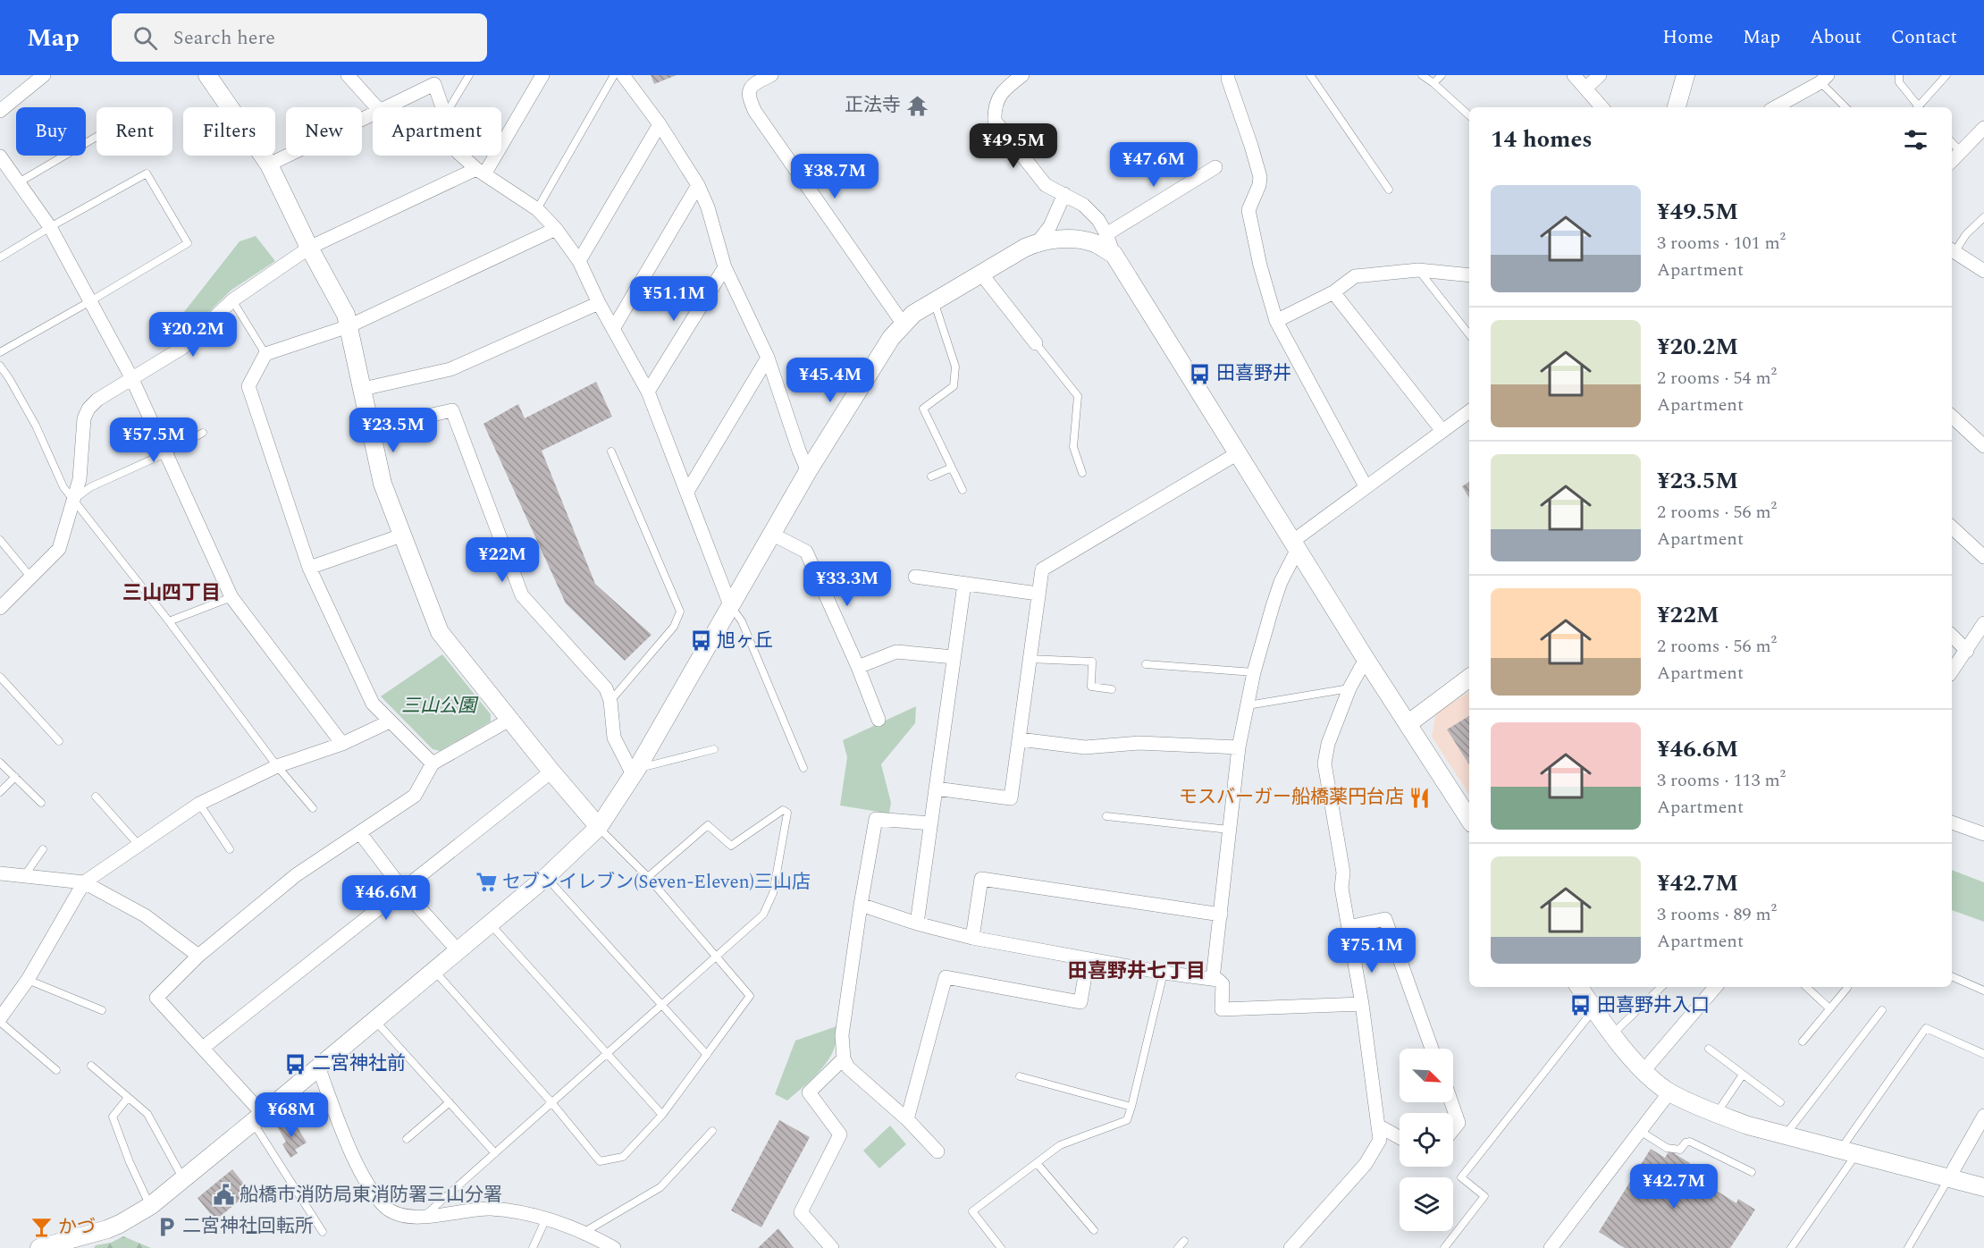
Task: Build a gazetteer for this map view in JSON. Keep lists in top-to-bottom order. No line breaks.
{"districts":["三山四丁目","田喜野井七丁目"],"parks":["三山公園"],"places":{"temple":["正法寺"],"bus stop":["田喜野井","旭ヶ丘","田喜野井入口","二宮神社前"],"restaurant":["モスバーガー船橋薬円台店"],"supermarket":["セブンイレブン(Seven-Eleven)三山店"],"public building":["船橋市消防局東消防署三山分署"],"parking":["二宮神社回転所"],"bar":["かづ"]},"north":"bottom right","page":{"header":"Map","search":"Search here","nav":["Home","Map","About","Contact"],"chip":["Buy","Rent","Filters","New","Apartment"],"heading":"14 homes","price":["¥49.5M","¥47.6M","¥38.7M","¥51.1M","¥20.2M","¥45.4M","¥23.5M","¥57.5M","¥22M","¥33.3M","¥46.6M","¥75.1M","¥68M","¥42.7M"],"list":[{"name":"¥49.5M","note":"3 rooms · 101 m² · Apartment"},{"name":"¥20.2M","note":"2 rooms · 54 m² · Apartment"},{"name":"¥23.5M","note":"2 rooms · 56 m² · Apartment"},{"name":"¥22M","note":"2 rooms · 56 m² · Apartment"},{"name":"¥46.6M","note":"3 rooms · 113 m² · Apartment"},{"name":"¥42.7M","note":"3 rooms · 89 m² · Apartment"}]}}
